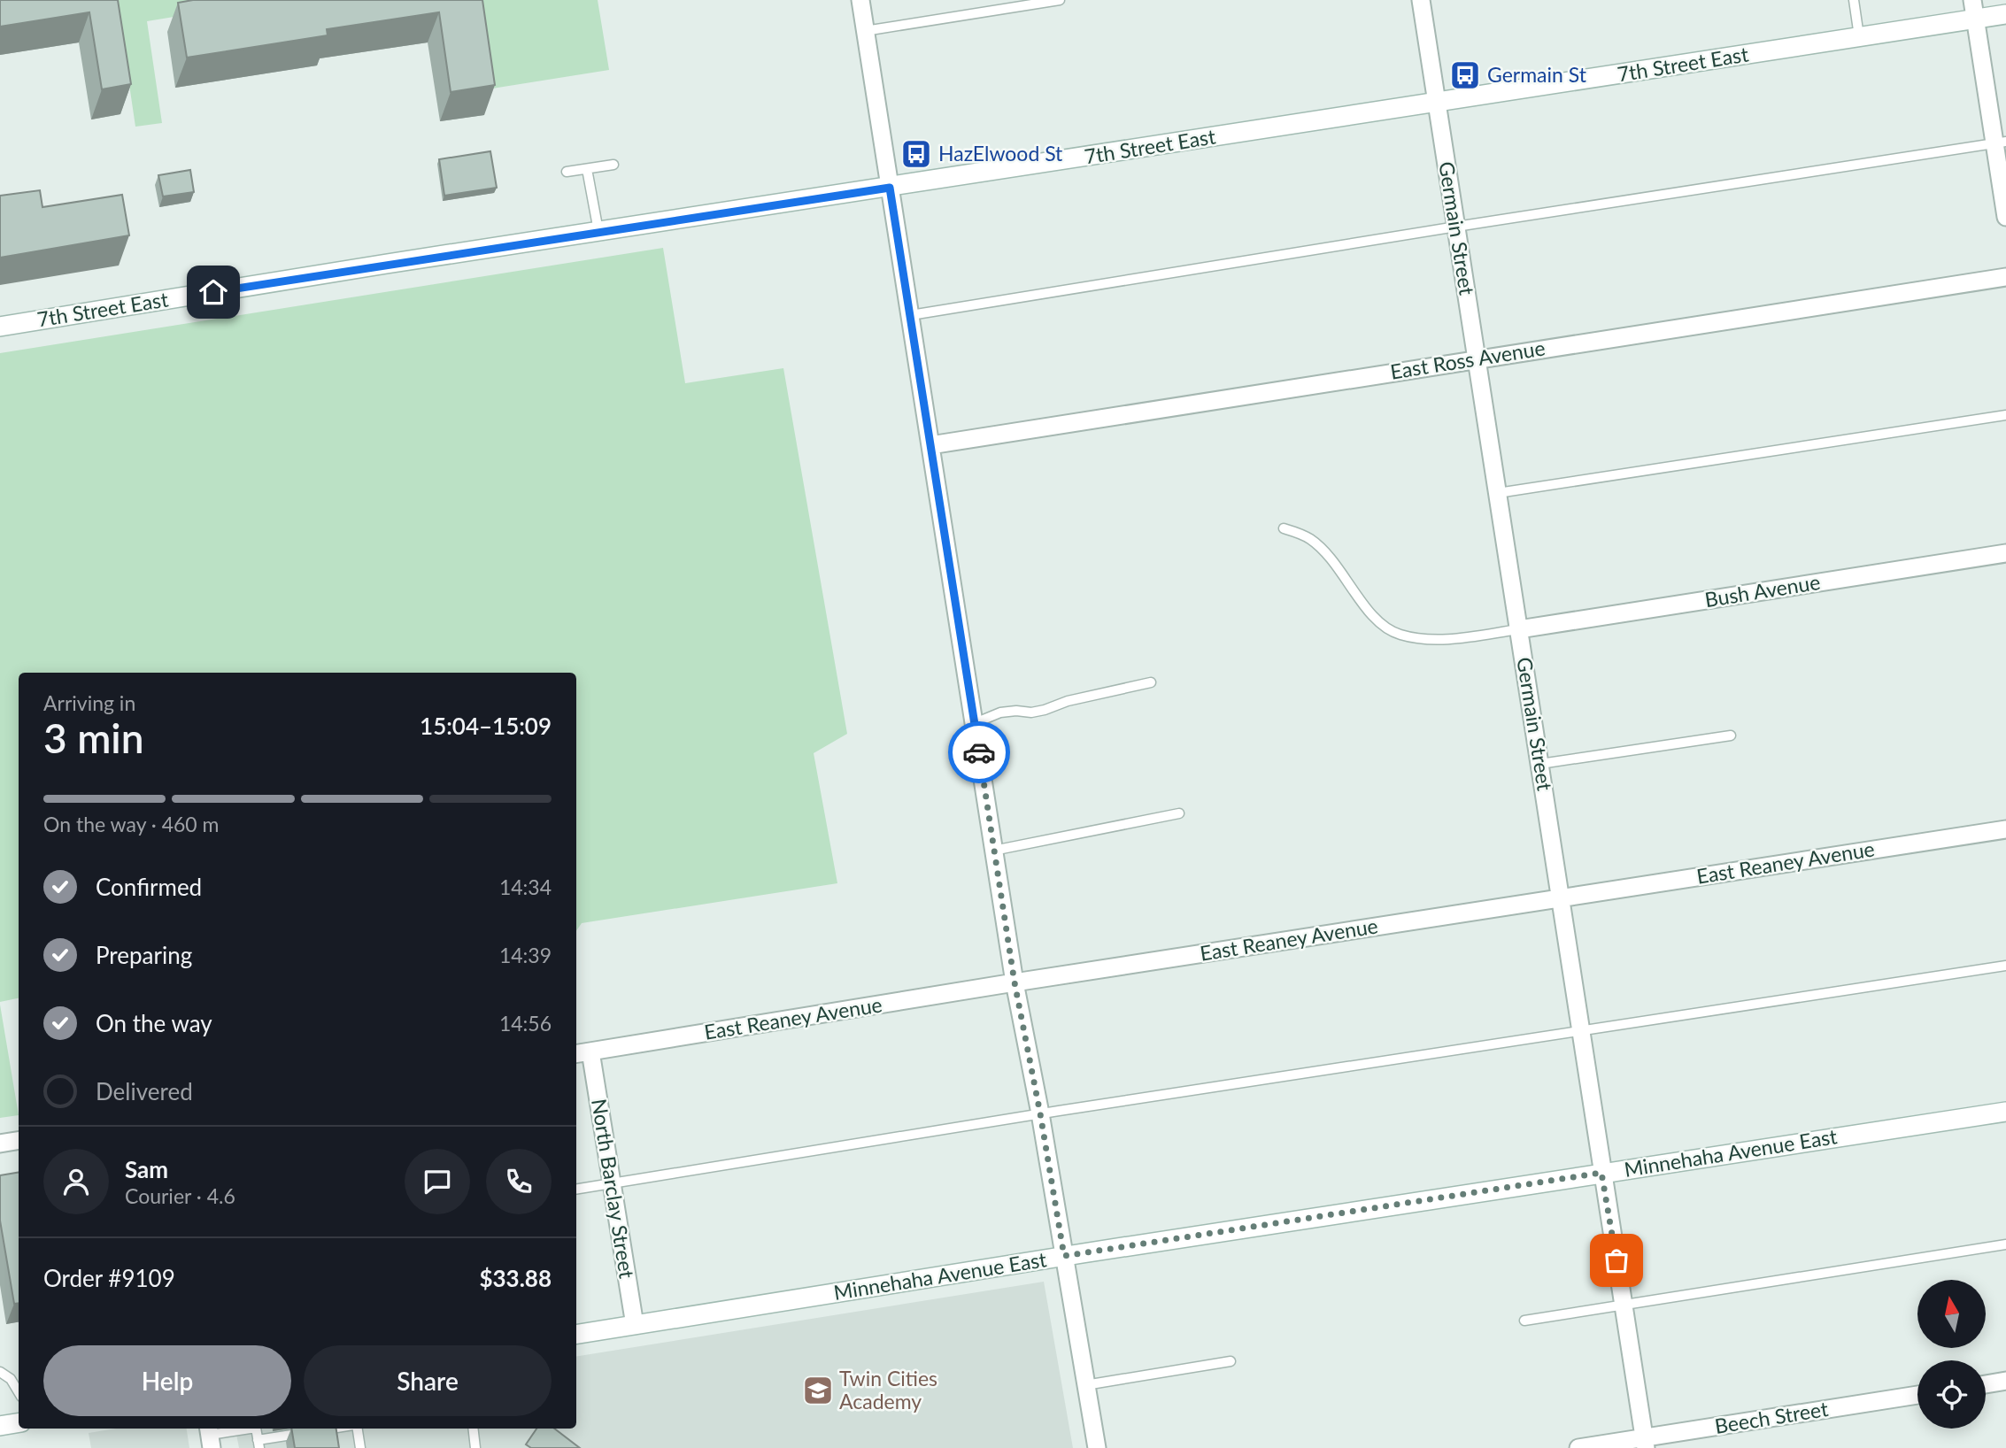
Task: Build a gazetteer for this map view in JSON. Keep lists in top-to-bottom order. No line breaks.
{"streets":{"street":["7th Street East","Germain Street","East Ross Avenue","Bush Avenue","East Reaney Avenue","Minnehaha Avenue East","North Barclay Street","Beech Street"]},"crossings":[["7th Street East","Germain Street"],["Germain Street","East Ross Avenue"],["Germain Street","Bush Avenue"],["Germain Street","East Reaney Avenue"],["Germain Street","Minnehaha Avenue East"],["Germain Street","Beech Street"],["East Reaney Avenue","North Barclay Street"],["Minnehaha Avenue East","North Barclay Street"]],"places":{"bus stop":["Germain St","HazElwood St"],"school or university":["Twin Cities Academy"]},"north":"top","page":{"heading":["3 min","Arriving in","15:04–15:09"],"panel":["Sam","Courier · 4.6","Order #9109","$33.88"],"bar":"On the way · 460 m","list":[["Confirmed","14:34"],["Preparing","14:39"],["On the way","14:56"],"Delivered"],"buttons":["Help","Share"]}}
